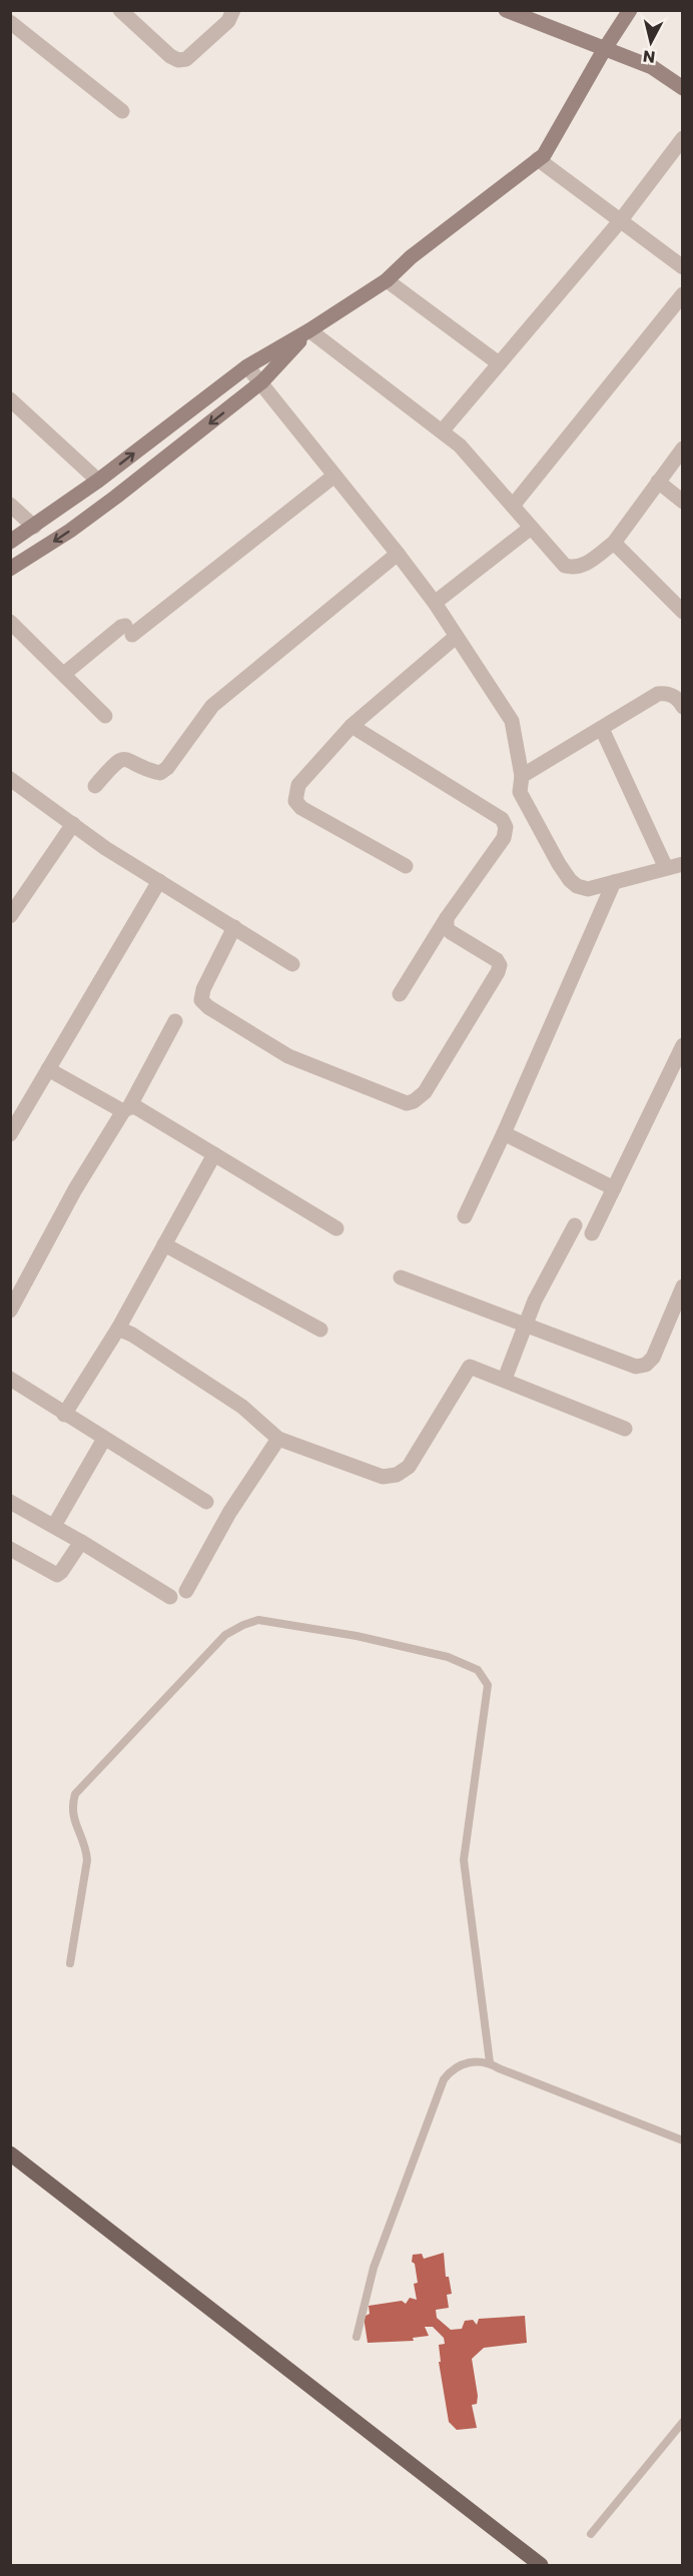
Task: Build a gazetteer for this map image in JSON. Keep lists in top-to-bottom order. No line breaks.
{"north":"bottom"}
